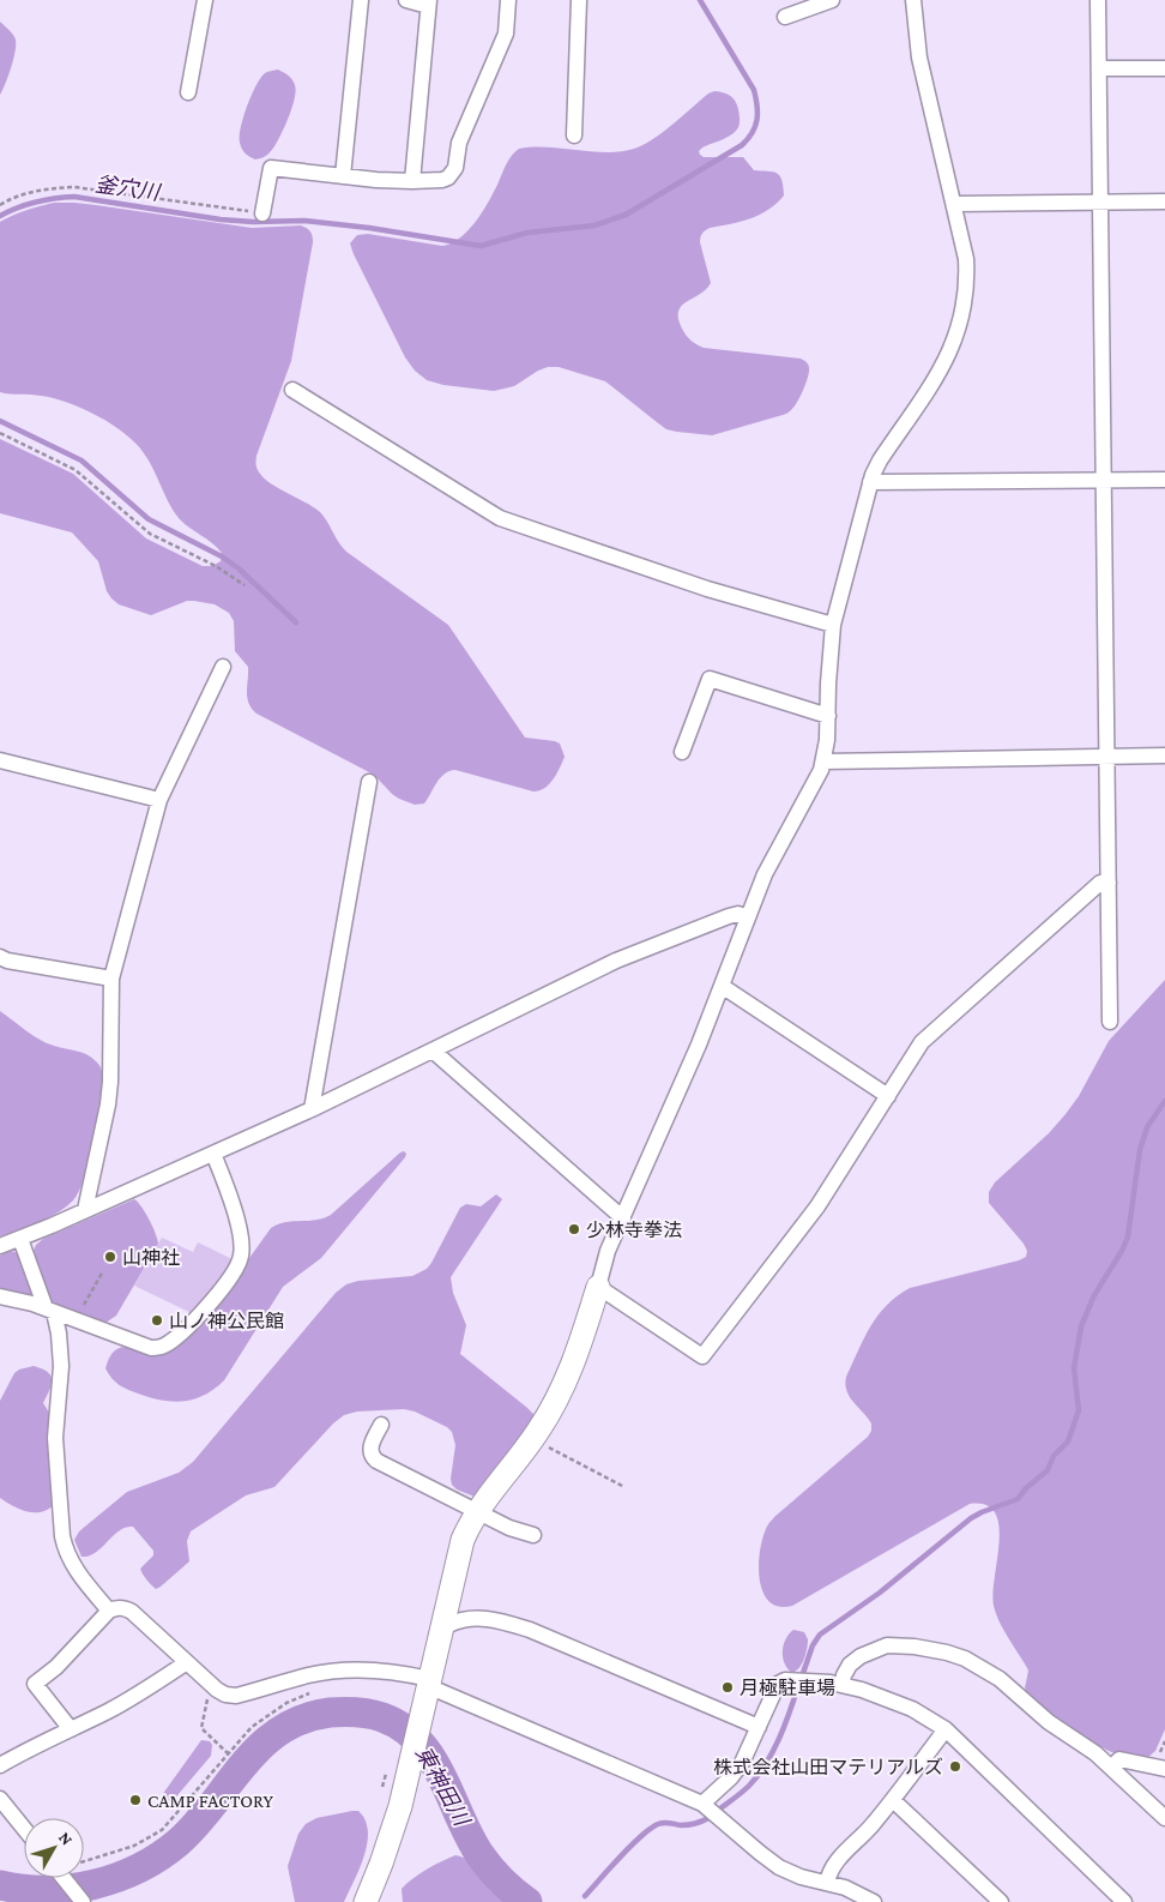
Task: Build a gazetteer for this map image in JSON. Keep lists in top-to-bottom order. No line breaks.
{"water":["釜穴川","東神田川"],"places":["少林寺拳法","山神社","山ノ神公民館","月極駐車場","株式会社山田マテリアルズ","CAMP FACTORY"],"north":"top right"}
